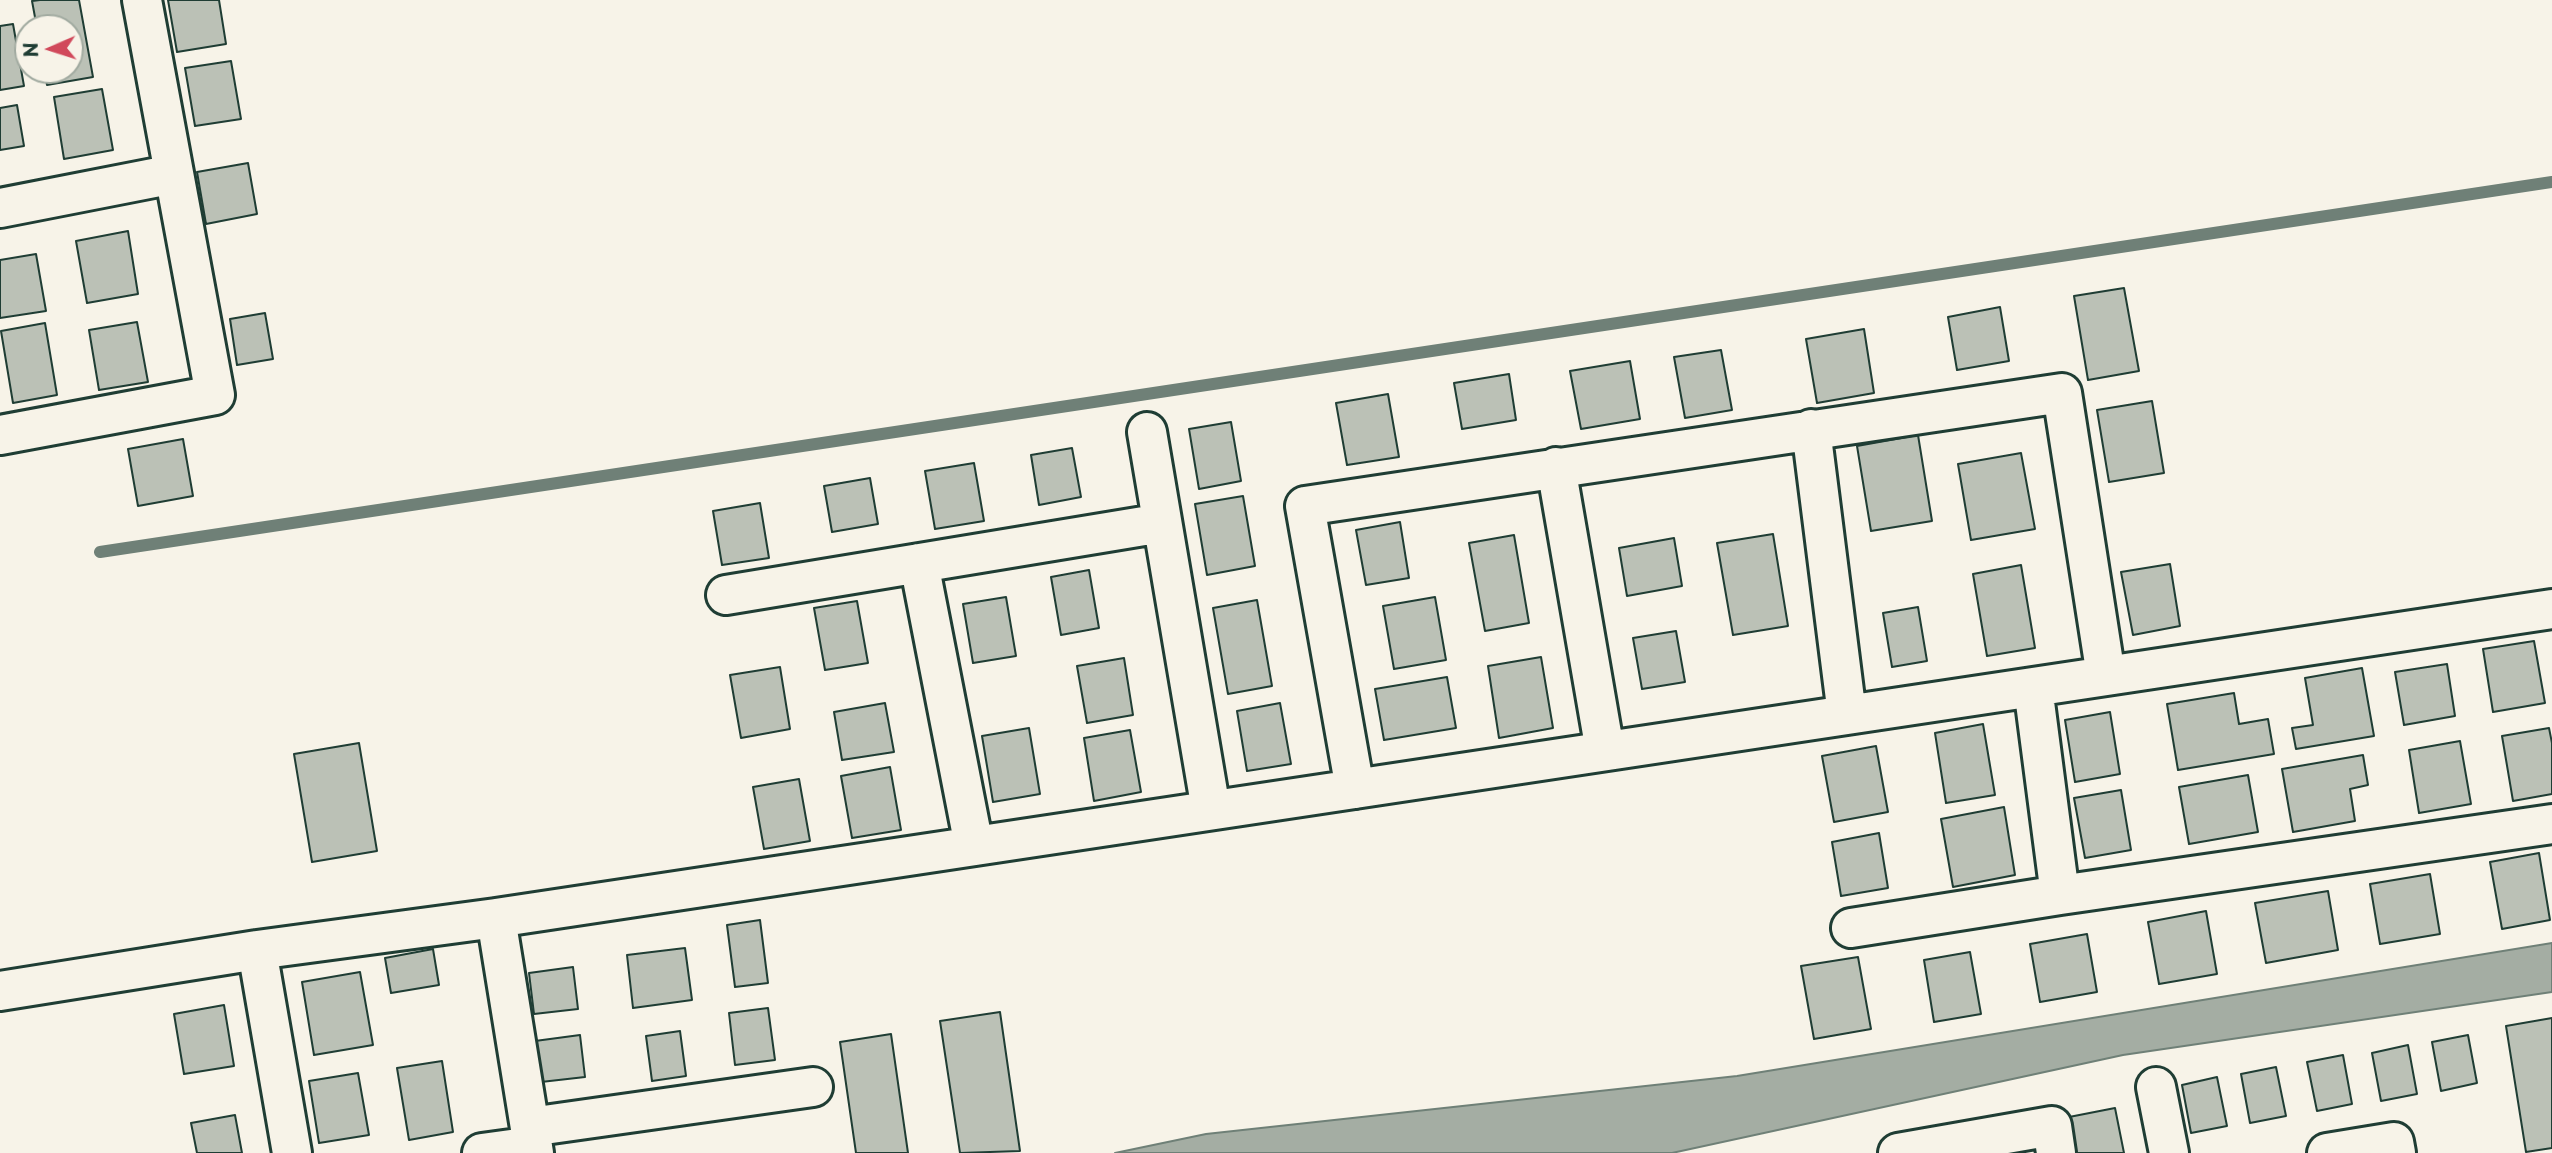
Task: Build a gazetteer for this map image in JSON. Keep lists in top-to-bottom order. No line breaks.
{"north":"left"}
